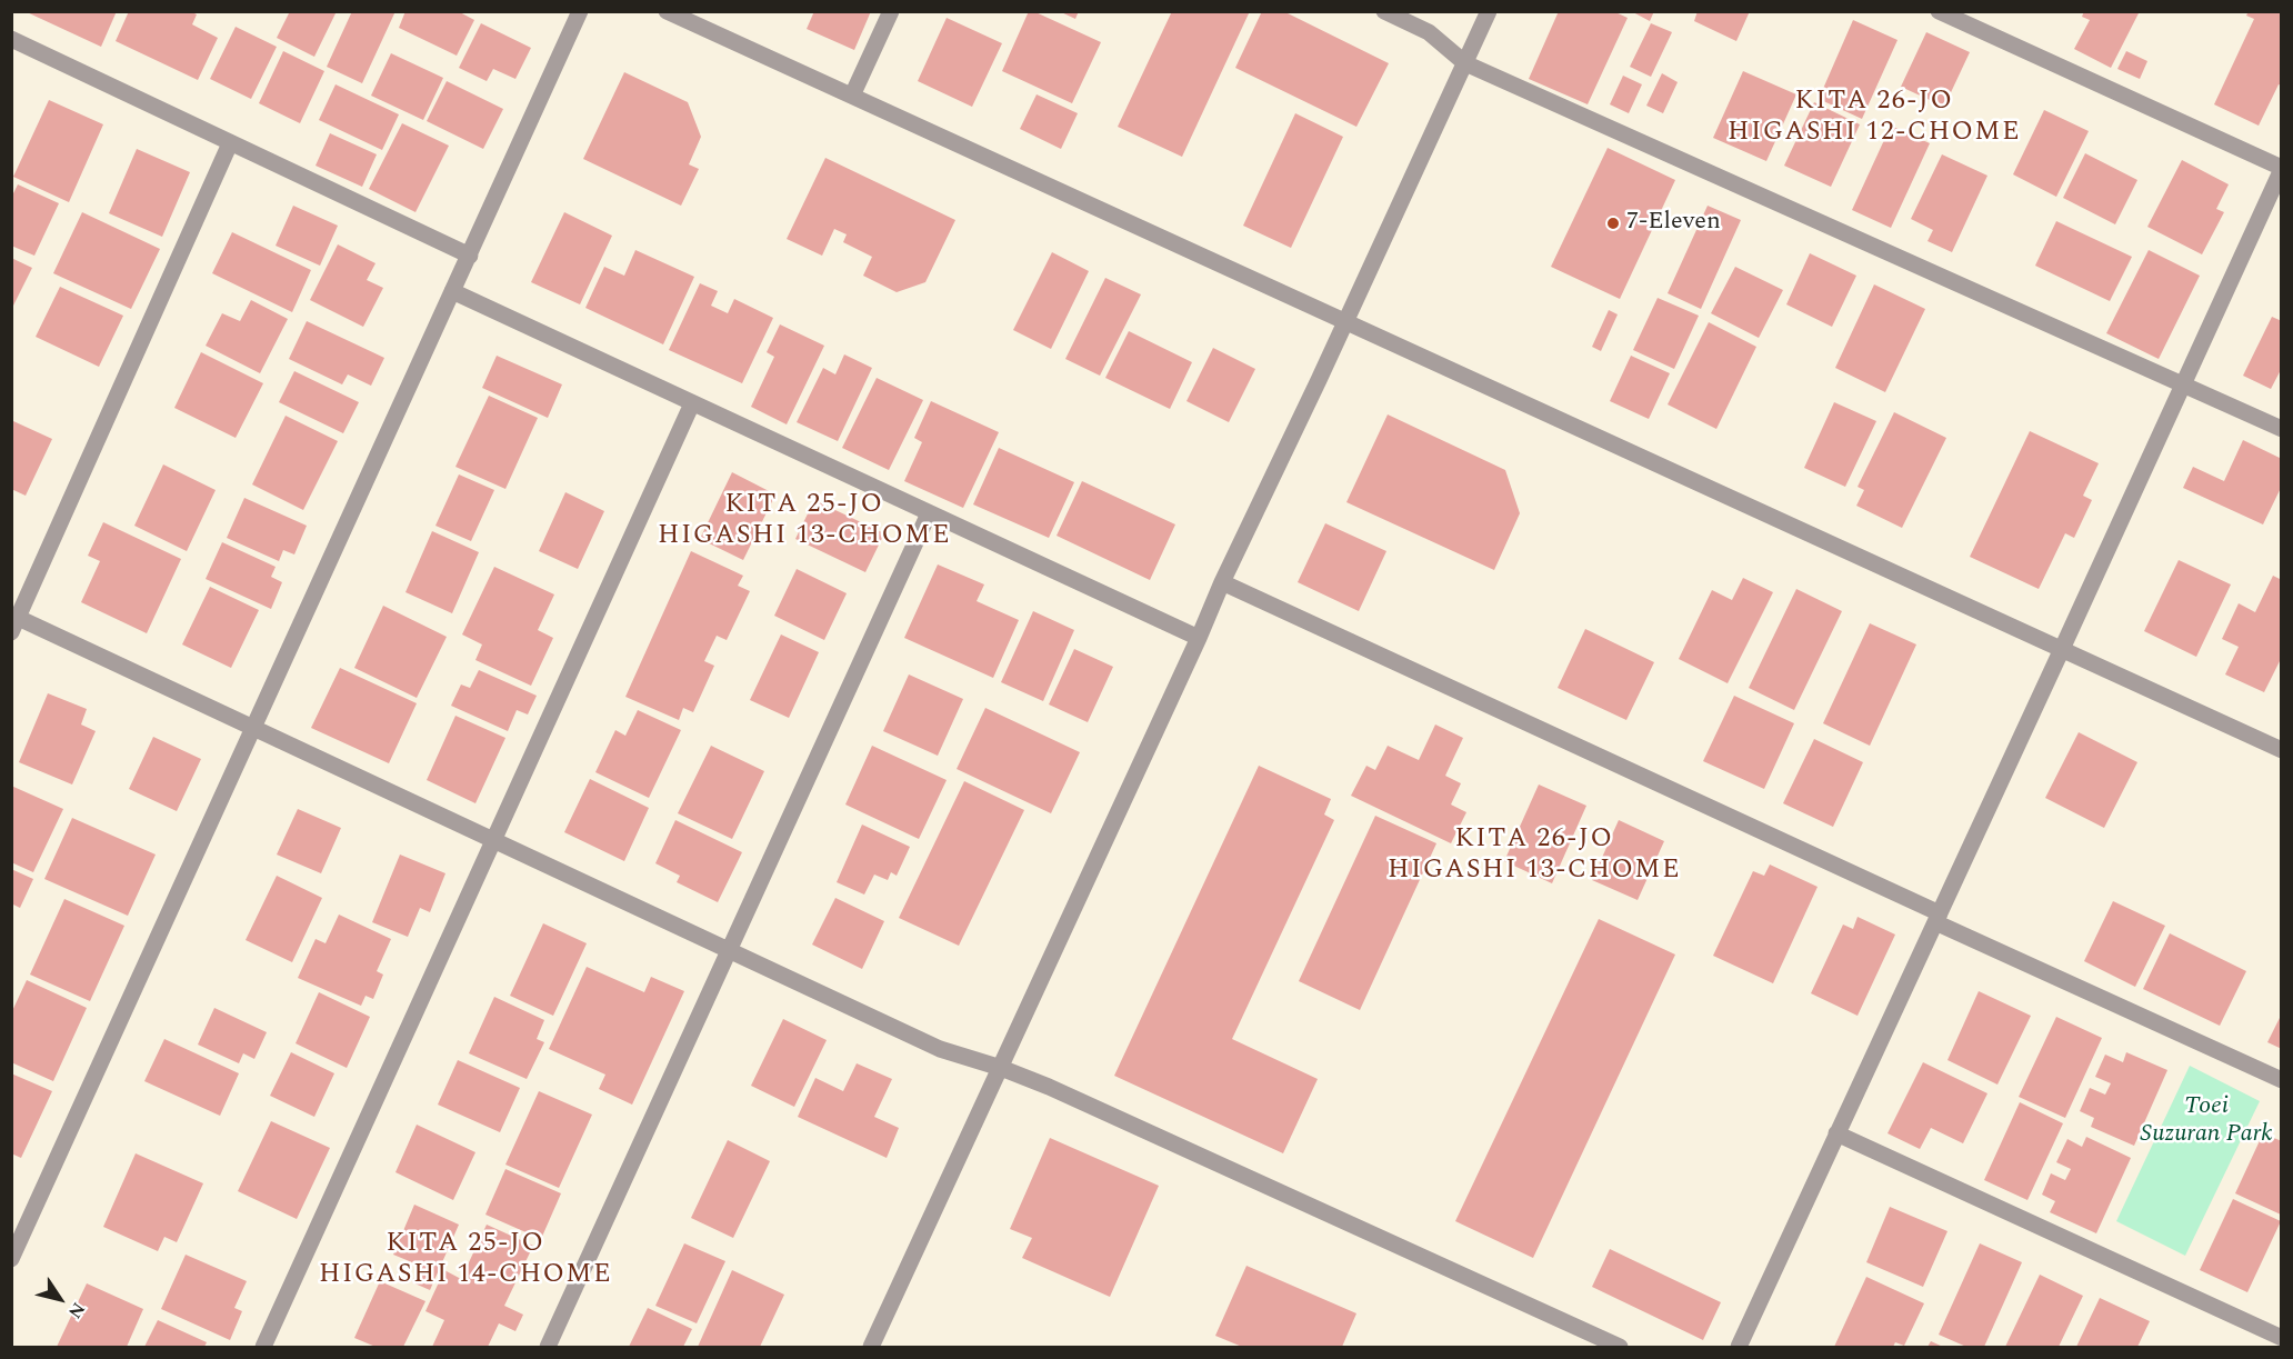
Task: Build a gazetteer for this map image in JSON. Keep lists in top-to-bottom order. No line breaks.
{"districts":["KITA 26-JO HIGASHI 12-CHOME","KITA 25-JO HIGASHI 13-CHOME","KITA 26-JO HIGASHI 13-CHOME","KITA 25-JO HIGASHI 14-CHOME"],"parks":["Toei Suzuran Park"],"places":["7-Eleven"],"north":"bottom right"}
